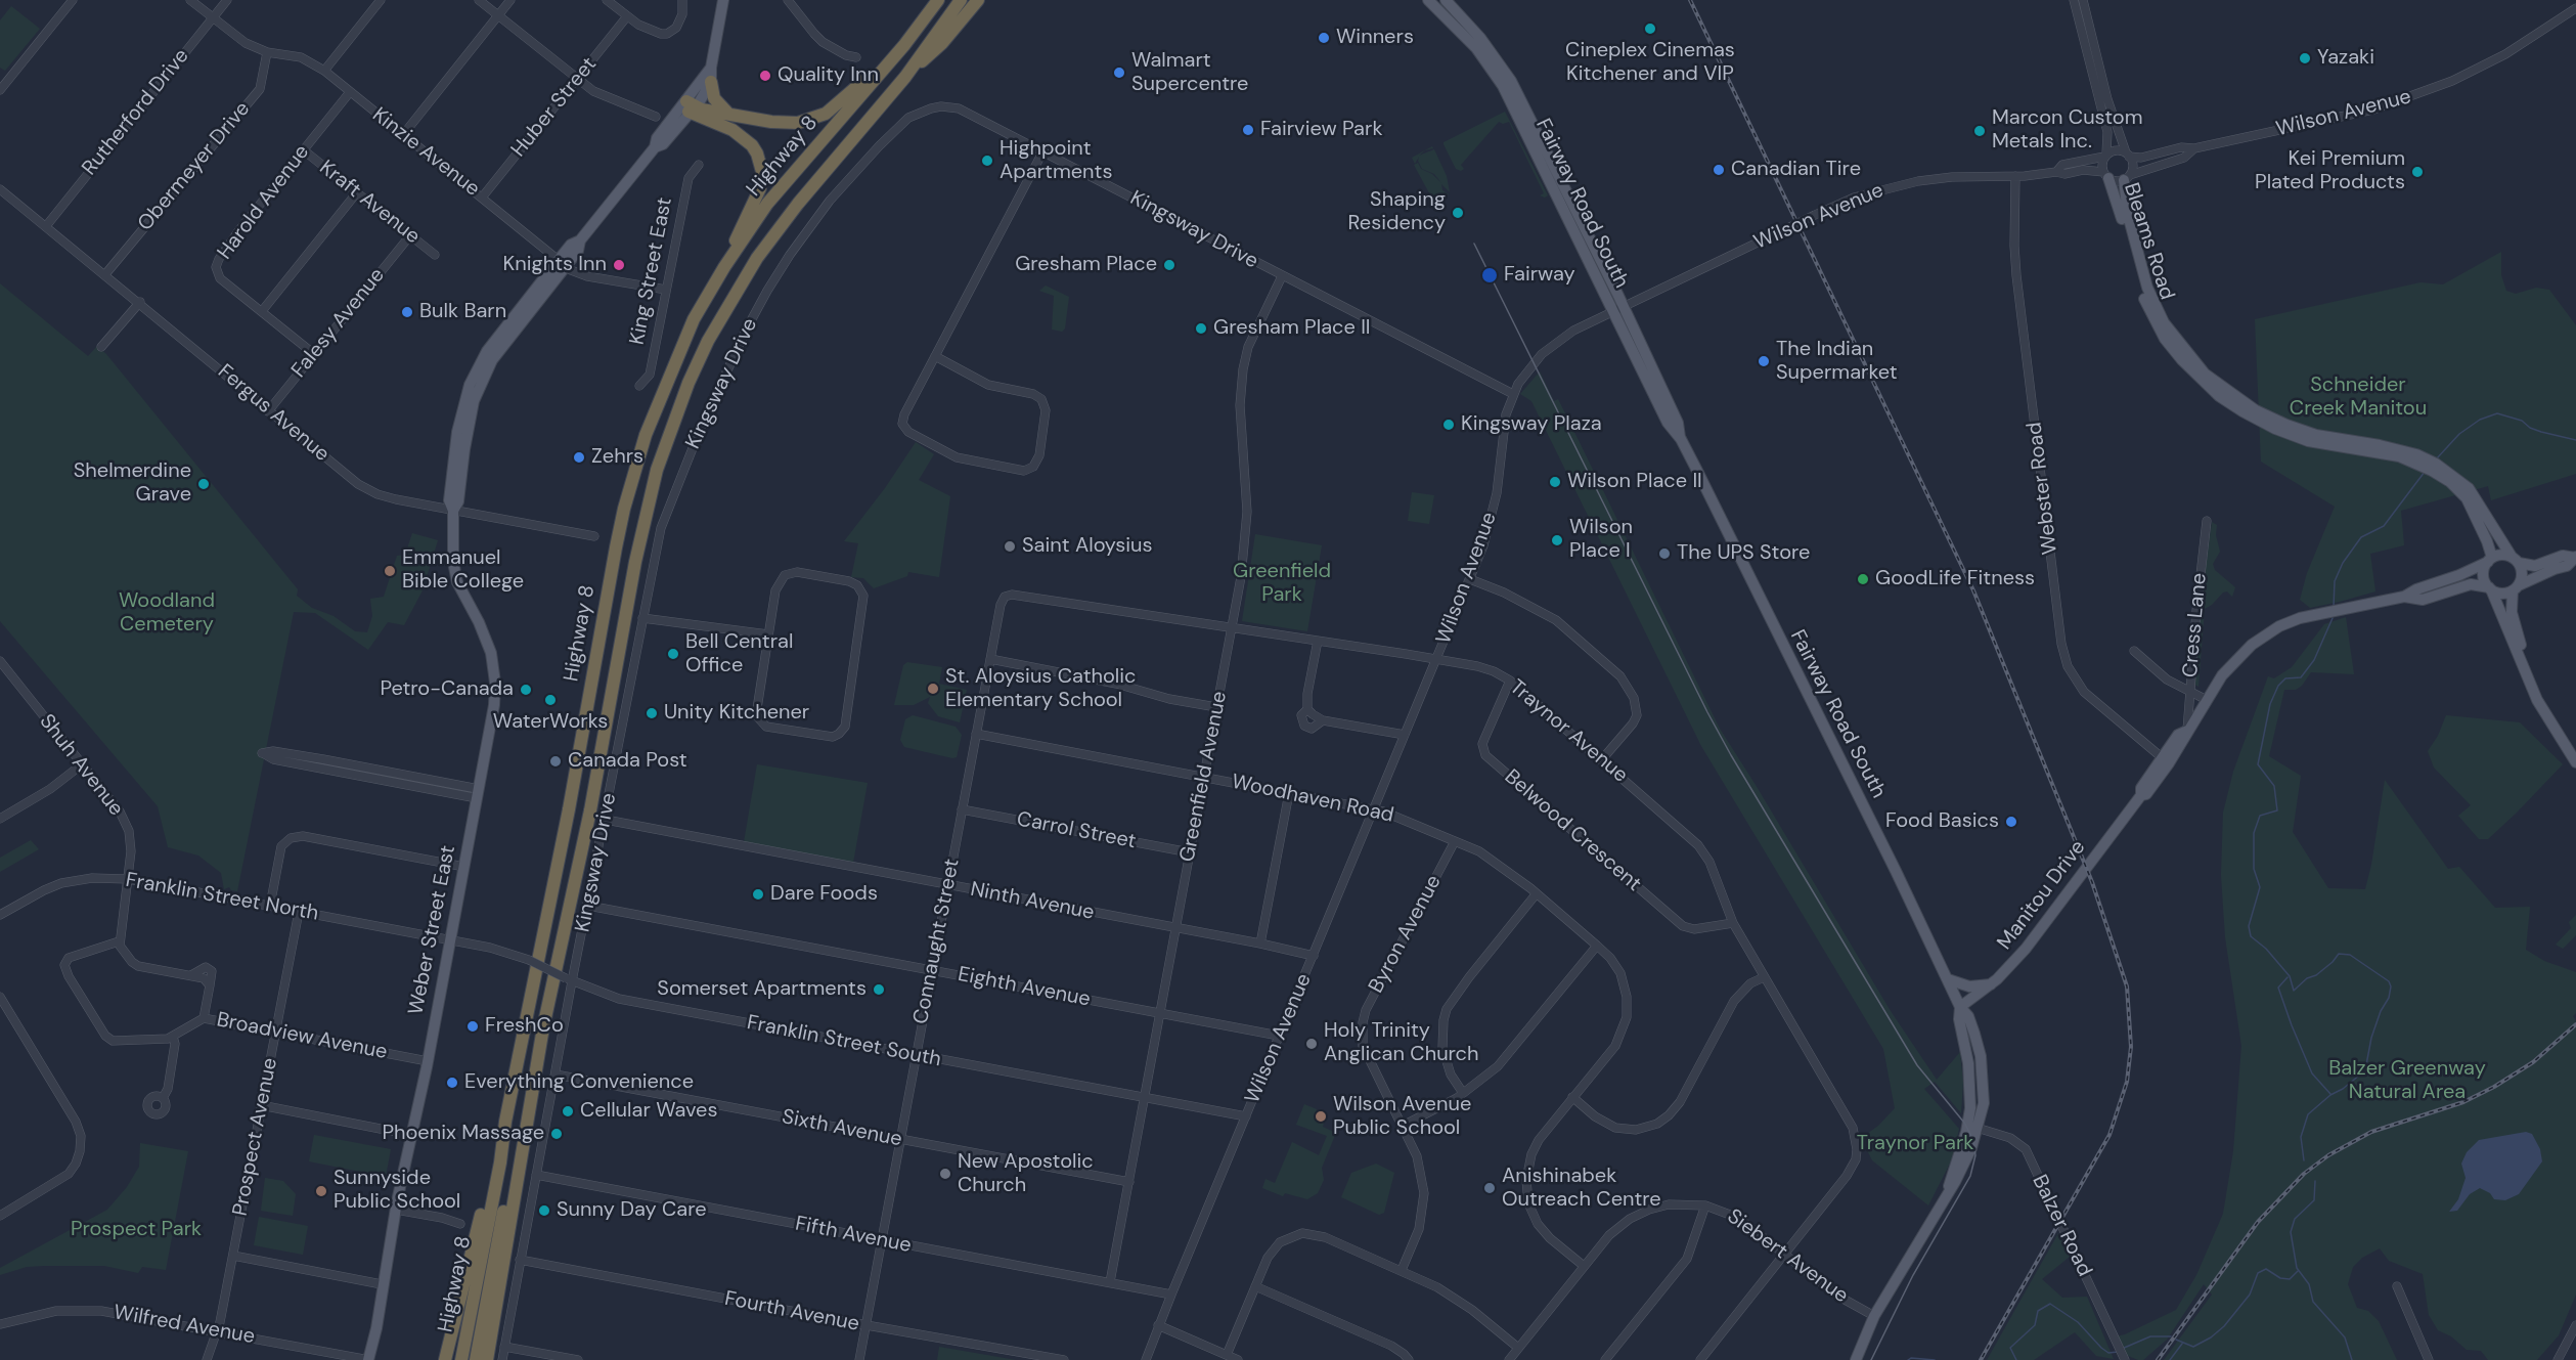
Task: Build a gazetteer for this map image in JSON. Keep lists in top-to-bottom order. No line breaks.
{"streets":{"highway":["Highway 8"],"main road":["Fairway Road South","Bleams Road","Manitou Drive","Weber Street East"],"street":["Huber Street","Rutherford Drive","Wilson Avenue","Kinzie Avenue","Obermeyer Drive","Harold Avenue","Kraft Avenue","Kingsway Drive","King Street East","Falesy Avenue","Fergus Avenue","Webster Road","Cress Lane","Traynor Avenue","Shuh Avenue","Greenfield Avenue","Woodhaven Road","Carrol Street","Belwood Crescent","Franklin Street North","Ninth Avenue","Byron Avenue","Connaught Street","Eighth Avenue","Broadview Avenue","Franklin Street South","Sixth Avenue","Prospect Avenue","Balzer Road","Fifth Avenue","Siebert Avenue","Fourth Avenue","Wilfred Avenue"]},"crossings":[["Huber Street","Kinzie Avenue"],["Rutherford Drive","Kinzie Avenue"],["Rutherford Drive","Fergus Avenue"],["Wilson Avenue","Fairway Road South"],["Wilson Avenue","Kingsway Drive"],["Wilson Avenue","Bleams Road"],["Wilson Avenue","Webster Road"],["Wilson Avenue","Traynor Avenue"],["Wilson Avenue","Woodhaven Road"],["Wilson Avenue","Ninth Avenue"],["Wilson Avenue","Eighth Avenue"],["Wilson Avenue","Franklin Street South"],["Wilson Avenue","Fifth Avenue"],["Kinzie Avenue","Obermeyer Drive"],["Kinzie Avenue","Harold Avenue"],["Kinzie Avenue","King Street East"],["Kinzie Avenue","Weber Street East"],["Obermeyer Drive","Fergus Avenue"],["Harold Avenue","Kraft Avenue"],["Harold Avenue","Falesy Avenue"],["Kraft Avenue","Falesy Avenue"],["Fairway Road South","Manitou Drive"],["Fairway Road South","Balzer Road"],["Kingsway Drive","Greenfield Avenue"],["Kingsway Drive","Ninth Avenue"],["Kingsway Drive","Eighth Avenue"],["Kingsway Drive","Franklin Street South"],["Kingsway Drive","Sixth Avenue"],["Kingsway Drive","Fifth Avenue"],["Kingsway Drive","Fourth Avenue"],["Bleams Road","Manitou Drive"],["Falesy Avenue","Fergus Avenue"],["Fergus Avenue","Weber Street East"],["Webster Road","Manitou Drive"],["Cress Lane","Manitou Drive"],["Traynor Avenue","Greenfield Avenue"],["Traynor Avenue","Belwood Crescent"],["Traynor Avenue","Connaught Street"],["Traynor Avenue","Siebert Avenue"],["Shuh Avenue","Franklin Street North"],["Shuh Avenue","Broadview Avenue"],["Greenfield Avenue","Woodhaven Road"],["Greenfield Avenue","Carrol Street"],["Greenfield Avenue","Ninth Avenue"],["Greenfield Avenue","Eighth Avenue"],["Greenfield Avenue","Franklin Street South"],["Greenfield Avenue","Sixth Avenue"],["Greenfield Avenue","Fifth Avenue"],["Woodhaven Road","Byron Avenue"],["Woodhaven Road","Connaught Street"],["Woodhaven Road","Siebert Avenue"],["Carrol Street","Connaught Street"],["Franklin Street North","Weber Street East"],["Franklin Street North","Franklin Street South"],["Franklin Street North","Prospect Avenue"],["Ninth Avenue","Connaught Street"],["Weber Street East","Broadview Avenue"],["Weber Street East","Franklin Street South"],["Weber Street East","Wilfred Avenue"],["Connaught Street","Eighth Avenue"],["Connaught Street","Franklin Street South"],["Connaught Street","Sixth Avenue"],["Connaught Street","Fifth Avenue"],["Connaught Street","Fourth Avenue"],["Broadview Avenue","Prospect Avenue"],["Prospect Avenue","Wilfred Avenue"]],"parks":["Schneider Creek Manitou","Greenfield Park","Woodland Cemetery","Balzer Greenway Natural Area","Traynor Park","Prospect Park"],"places":["Cineplex Cinemas Kitchener and VIP","Winners","Yazaki","Walmart Supercentre","Quality Inn","Fairview Park","Marcon Custom Metals Inc.","Highpoint Apartments","Canadian Tire","Kei Premium Plated Products","Shaping Residency","Knights Inn","Gresham Place","Fairway","Bulk Barn","Gresham Place II","The Indian Supermarket","Kingsway Plaza","Zehrs","Wilson Place II","Shelmerdine Grave","Wilson Place I","Saint Aloysius","The UPS Store","Emmanuel Bible College","GoodLife Fitness","Bell Central Office","St. Aloysius Catholic Elementary School","Petro-Canada","WaterWorks","Unity Kitchener","Canada Post","Food Basics","Dare Foods","Somerset Apartments","FreshCo","Holy Trinity Anglican Church","Everything Convenience","Cellular Waves","Wilson Avenue Public School","Phoenix Massage","New Apostolic Church","Anishinabek Outreach Centre","Sunnyside Public School","Sunny Day Care"]}
